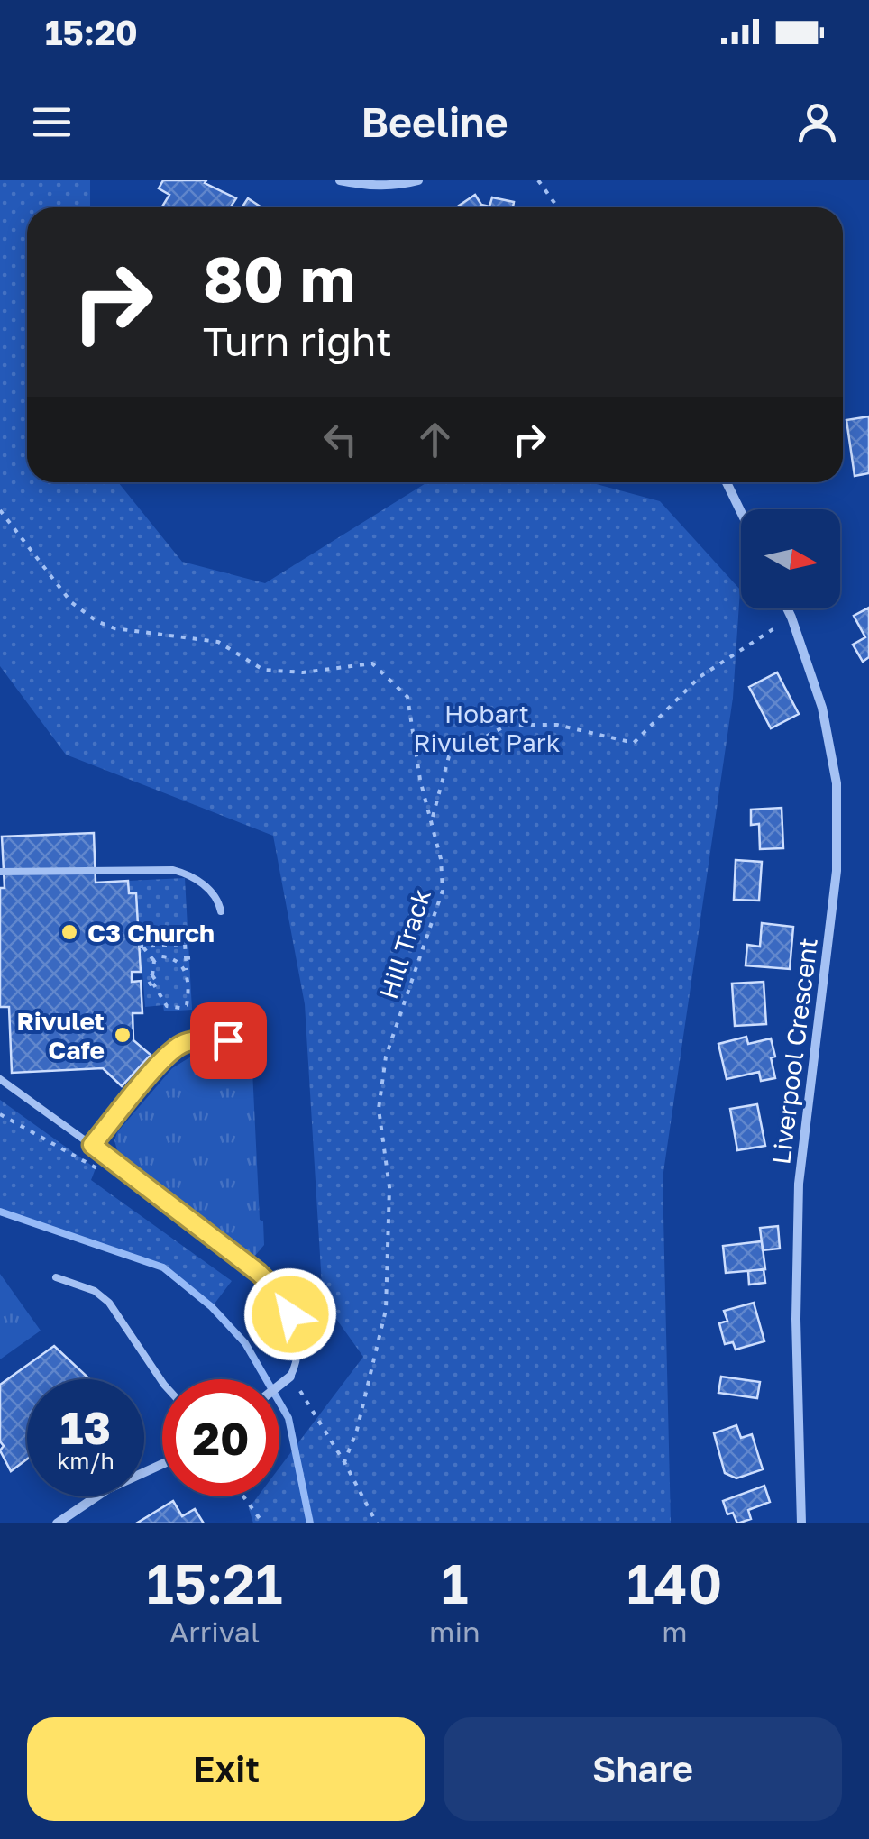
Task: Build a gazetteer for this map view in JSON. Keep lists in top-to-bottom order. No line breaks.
{"streets":{"street":["Liverpool Crescent"],"path":["Hill Track"]},"parks":["Hobart Rivulet Park"],"places":["C3 Church","Rivulet Cafe"],"north":"right","page":{"status":"15:20","header":"Beeline","turn":["80 m","Turn right"],"speed":"13 km/h","limit":"20","eta":["15:21","Arrival","1","min","140","m"],"buttons":["Exit","Share"]}}
